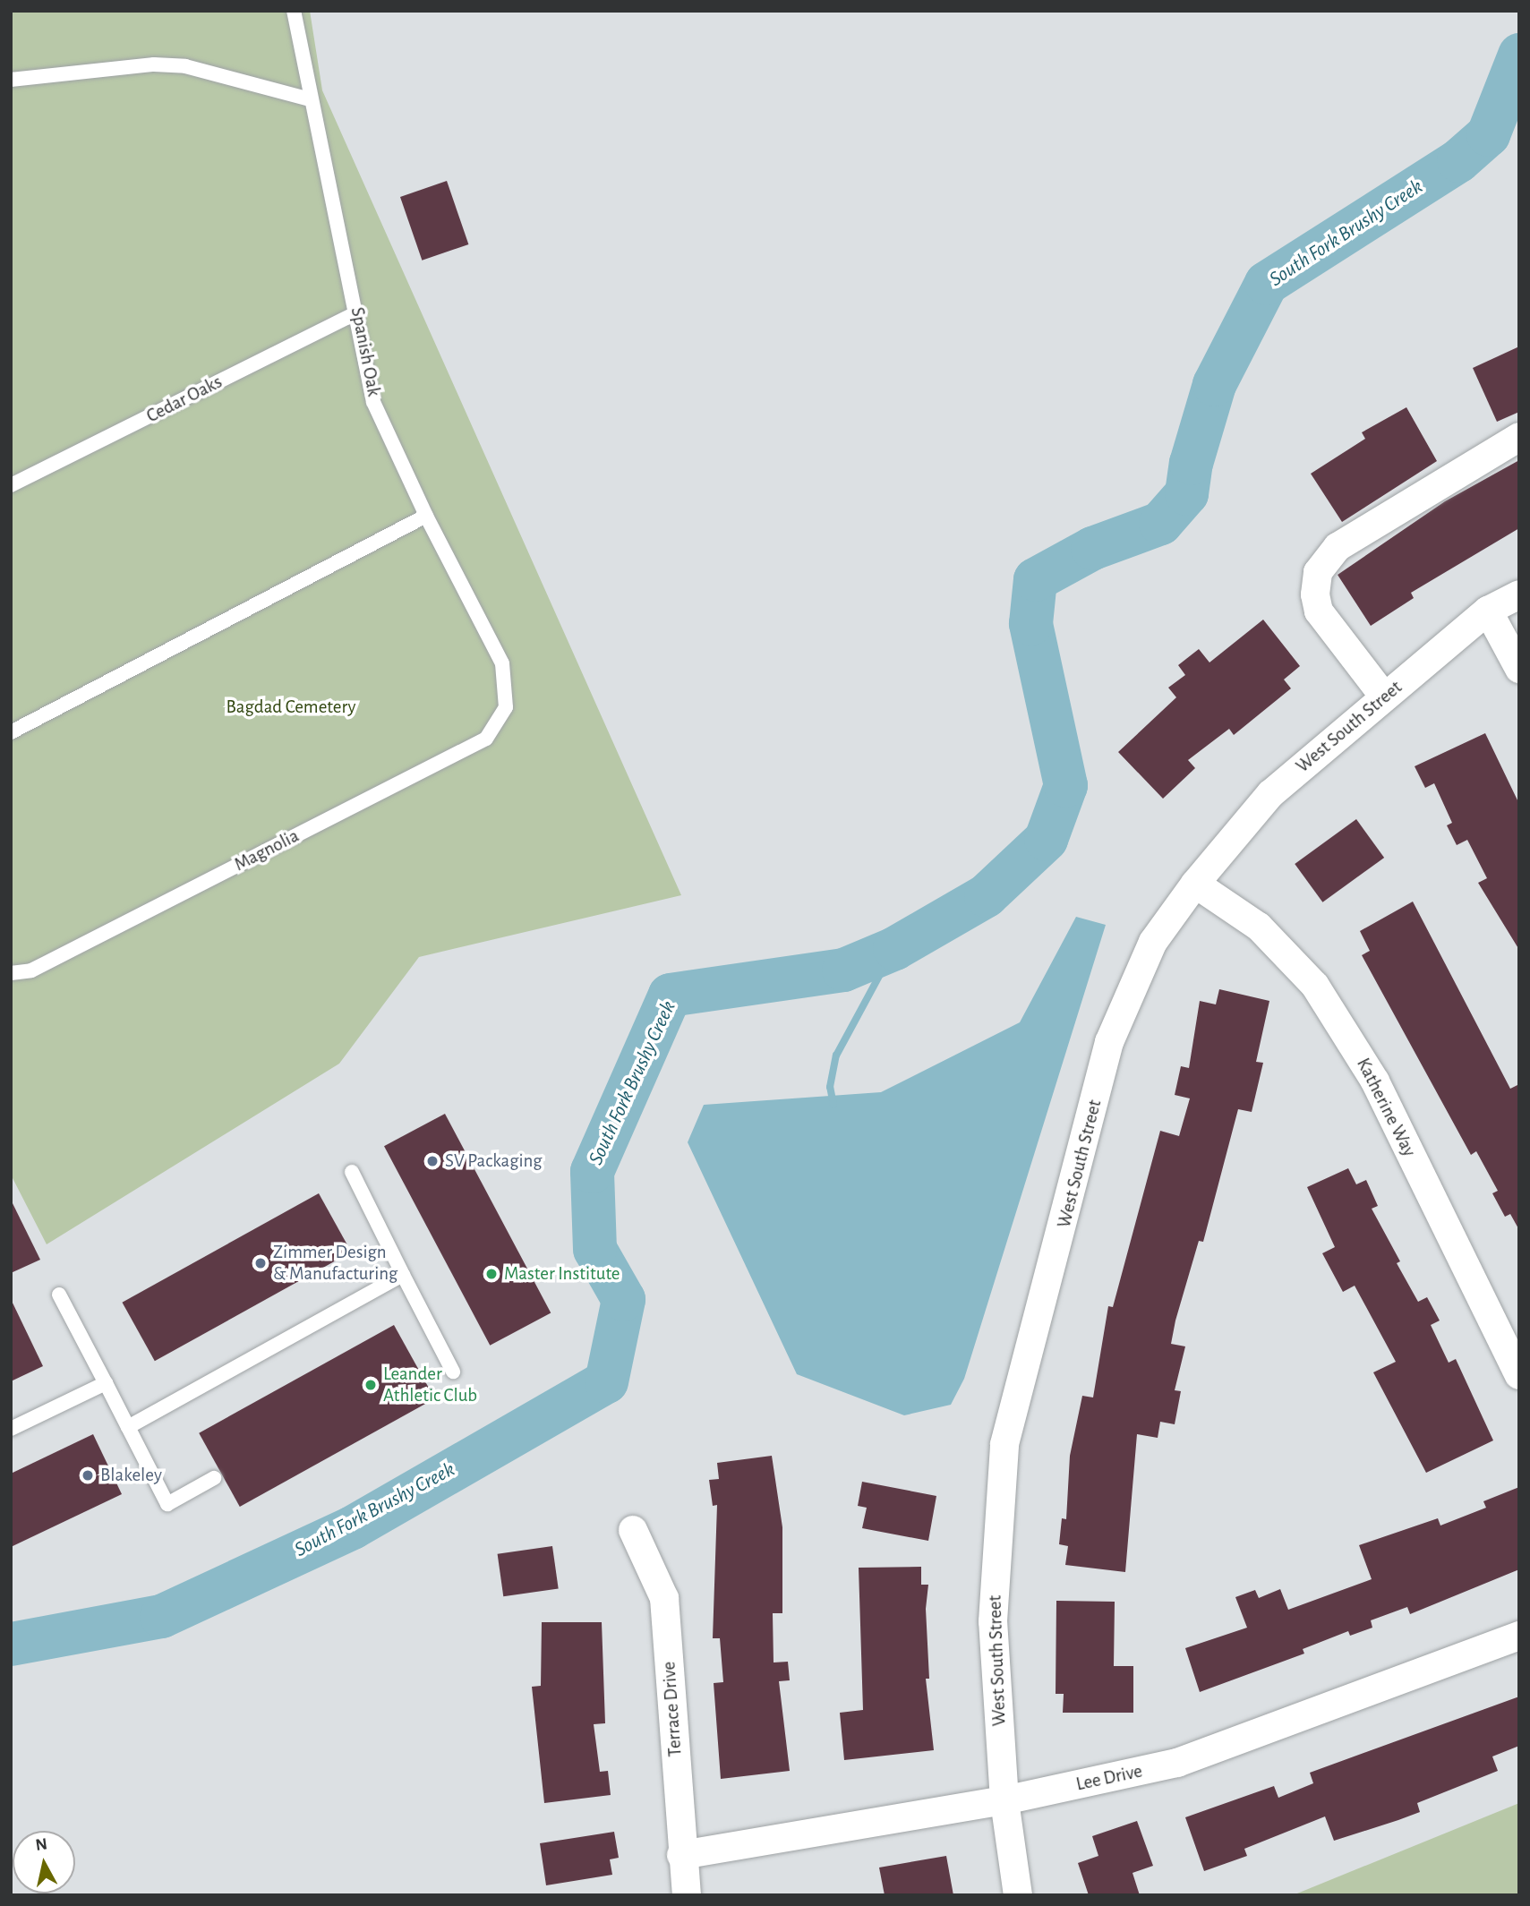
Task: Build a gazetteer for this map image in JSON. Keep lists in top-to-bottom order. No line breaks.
{"streets":{"street":["West South Street","Katherine Way","Terrace Drive","Lee Drive"],"lane":["Spanish Oak","Cedar Oaks","Magnolia"]},"crossings":[["Spanish Oak","Cedar Oaks"],["Spanish Oak","Magnolia"],["West South Street","Katherine Way"],["West South Street","Lee Drive"],["Terrace Drive","Lee Drive"]],"water":["South Fork Brushy Creek"],"parks":["Bagdad Cemetery"],"places":["SV Packaging","Zimmer Design & Manufacturing","Master Institute","Leander Athletic Club","Blakeley"],"north":"top"}
